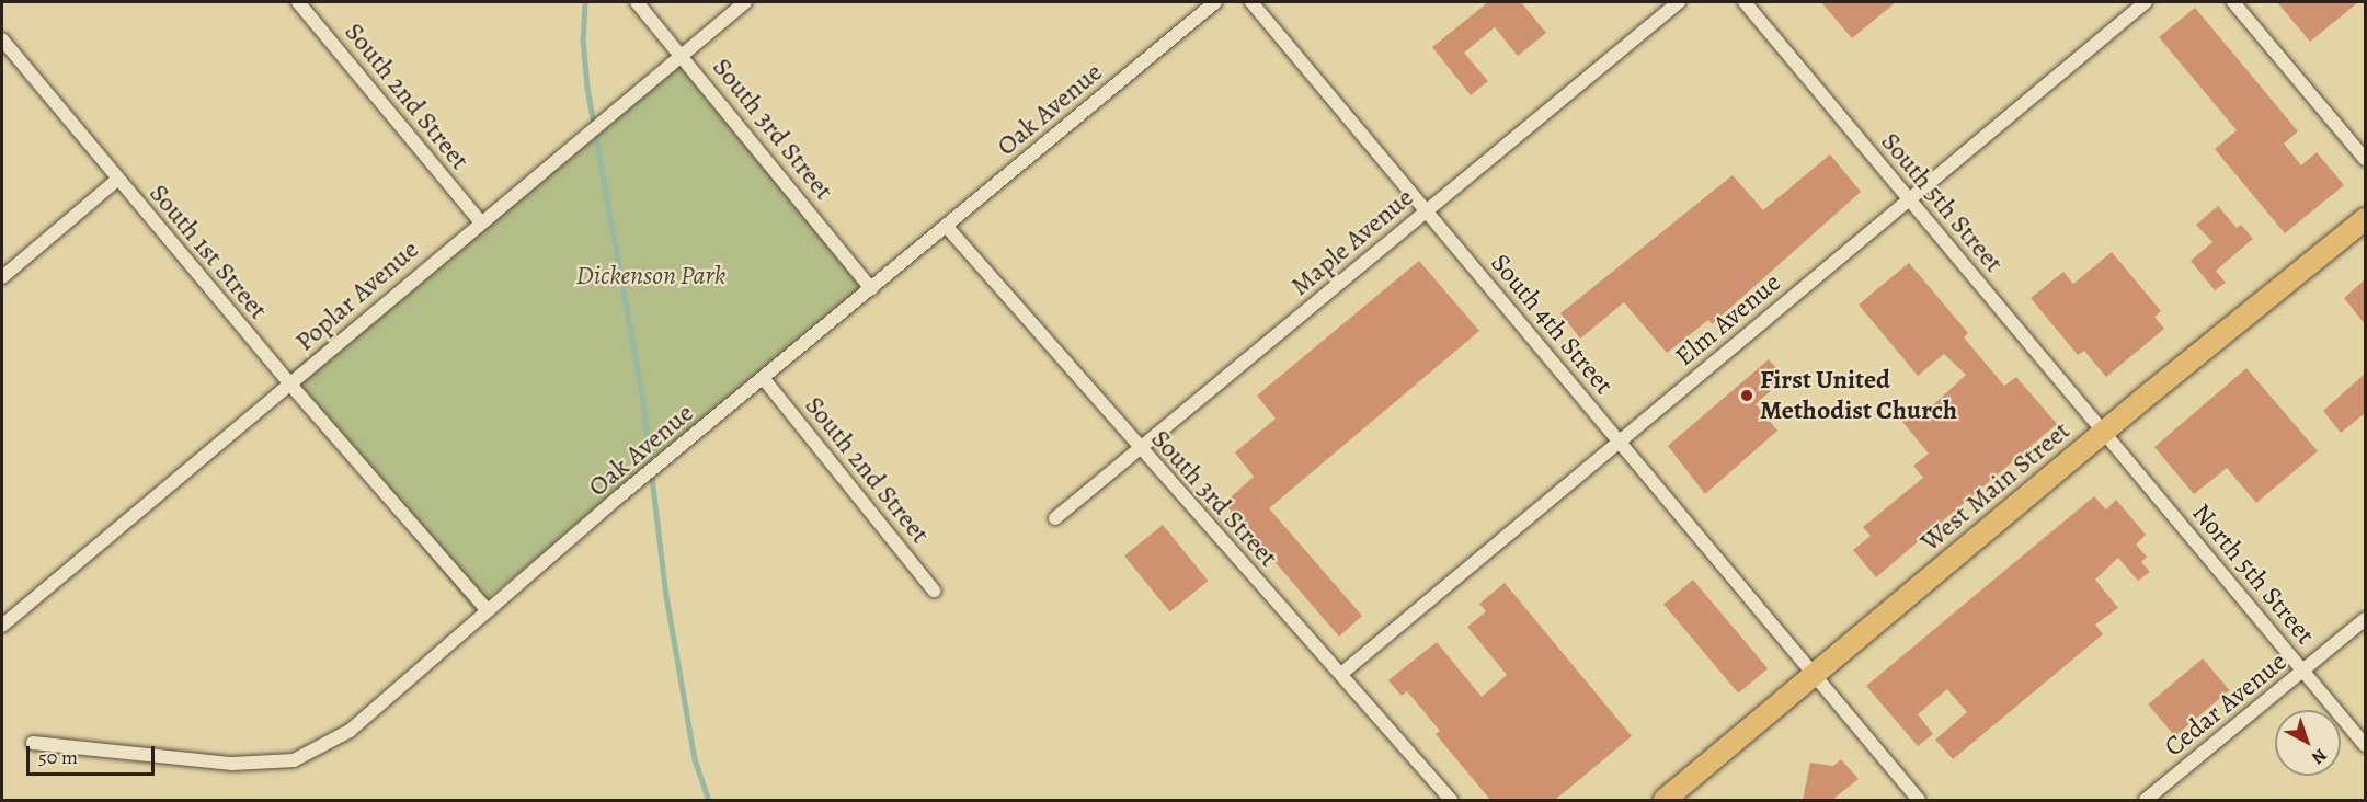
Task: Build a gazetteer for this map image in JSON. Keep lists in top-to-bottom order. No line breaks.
{"streets":{"main road":["West Main Street"],"street":["South 2nd Street","Oak Avenue","South 3rd Street","South 5th Street","Maple Avenue","South 1st Street","Poplar Avenue","Elm Avenue","South 4th Street","North 5th Street","Cedar Avenue"]},"crossings":[["South 2nd Street","Oak Avenue"],["South 2nd Street","Poplar Avenue"],["Oak Avenue","South 3rd Street"],["Oak Avenue","South 1st Street"],["South 3rd Street","Maple Avenue"],["South 3rd Street","Poplar Avenue"],["South 3rd Street","Elm Avenue"],["South 5th Street","Elm Avenue"],["South 5th Street","West Main Street"],["South 5th Street","North 5th Street"],["Maple Avenue","South 4th Street"],["South 1st Street","Poplar Avenue"],["Elm Avenue","South 4th Street"],["South 4th Street","West Main Street"],["West Main Street","North 5th Street"],["North 5th Street","Cedar Avenue"]],"parks":["Dickenson Park"],"places":["First United Methodist Church"],"scale_bar":"50 m","north":"bottom right"}
